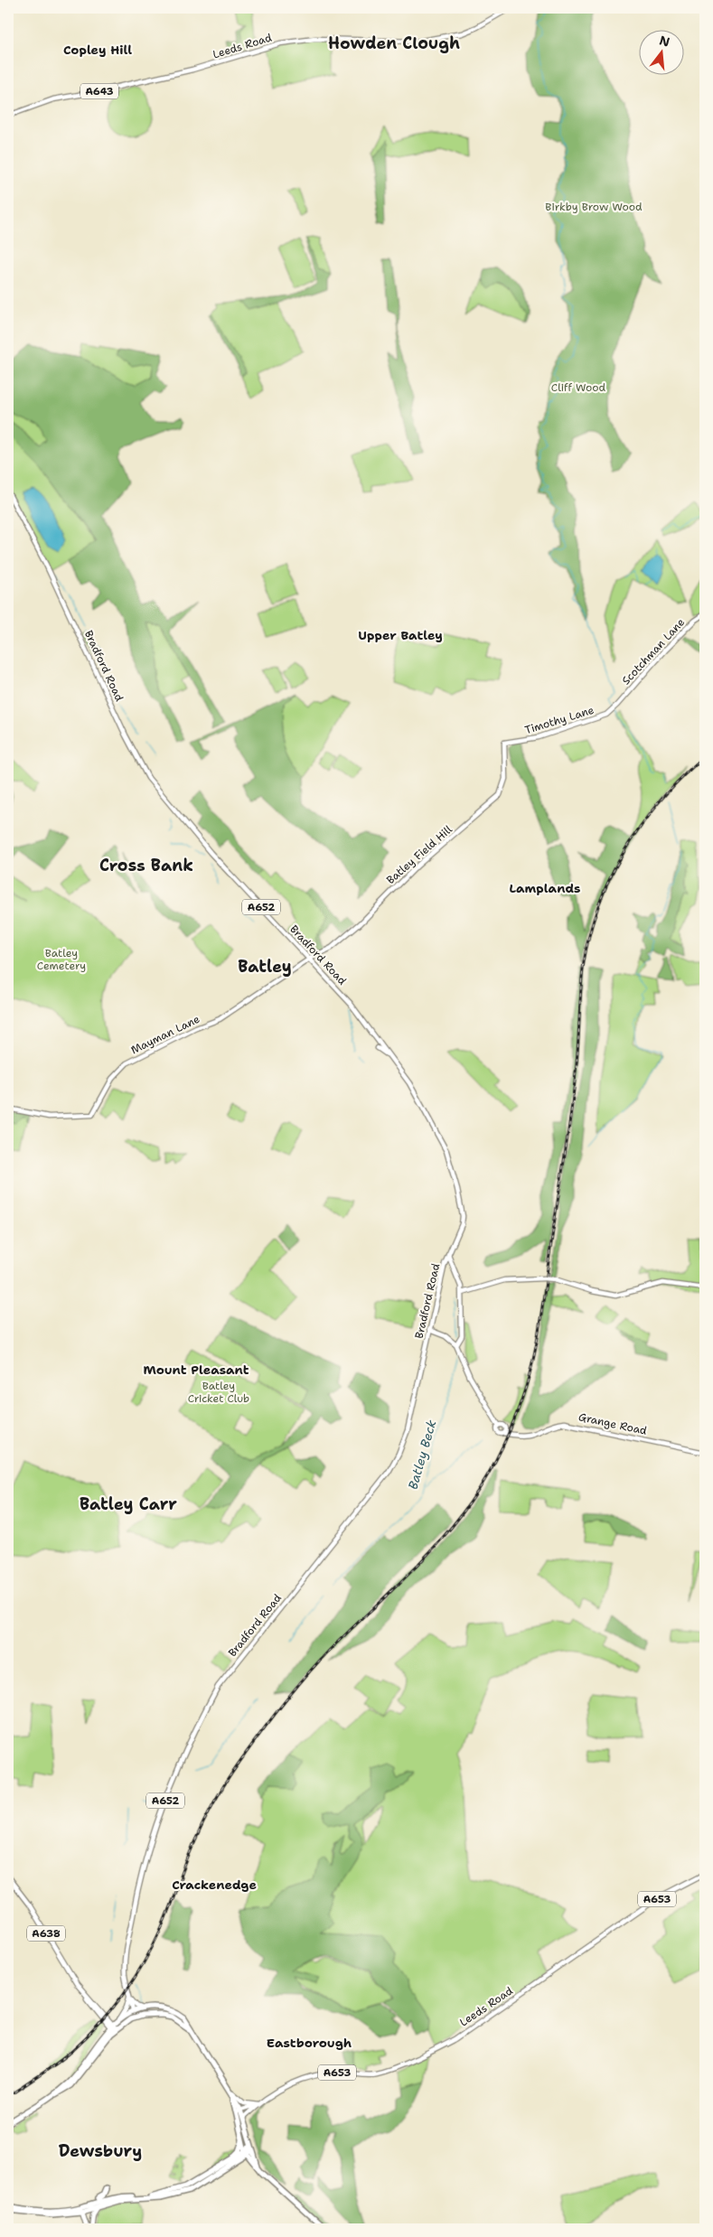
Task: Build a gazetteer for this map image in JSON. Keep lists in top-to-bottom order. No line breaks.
{"streets":{"main road":["Leeds Road","A643","Scotchman Lane","Bradford Road","Timothy Lane","Batley Field Hill","A652","Mayman Lane","Grange Road","A653","A638"]},"crossings":[["Scotchman Lane","Timothy Lane"],["Bradford Road","Batley Field Hill"],["Timothy Lane","Batley Field Hill"],["Batley Field Hill","Mayman Lane"]],"districts":["Howden Clough","Copley Hill","Upper Batley","Cross Bank","Lamplands","Batley","Mount Pleasant","Batley Carr","Crackenedge","Eastborough","Dewsbury"],"water":["Batley Beck"],"parks":["Birkby Brow Wood","Cliff Wood","Batley Cemetery","Batley Cricket Club"],"north":"top"}
